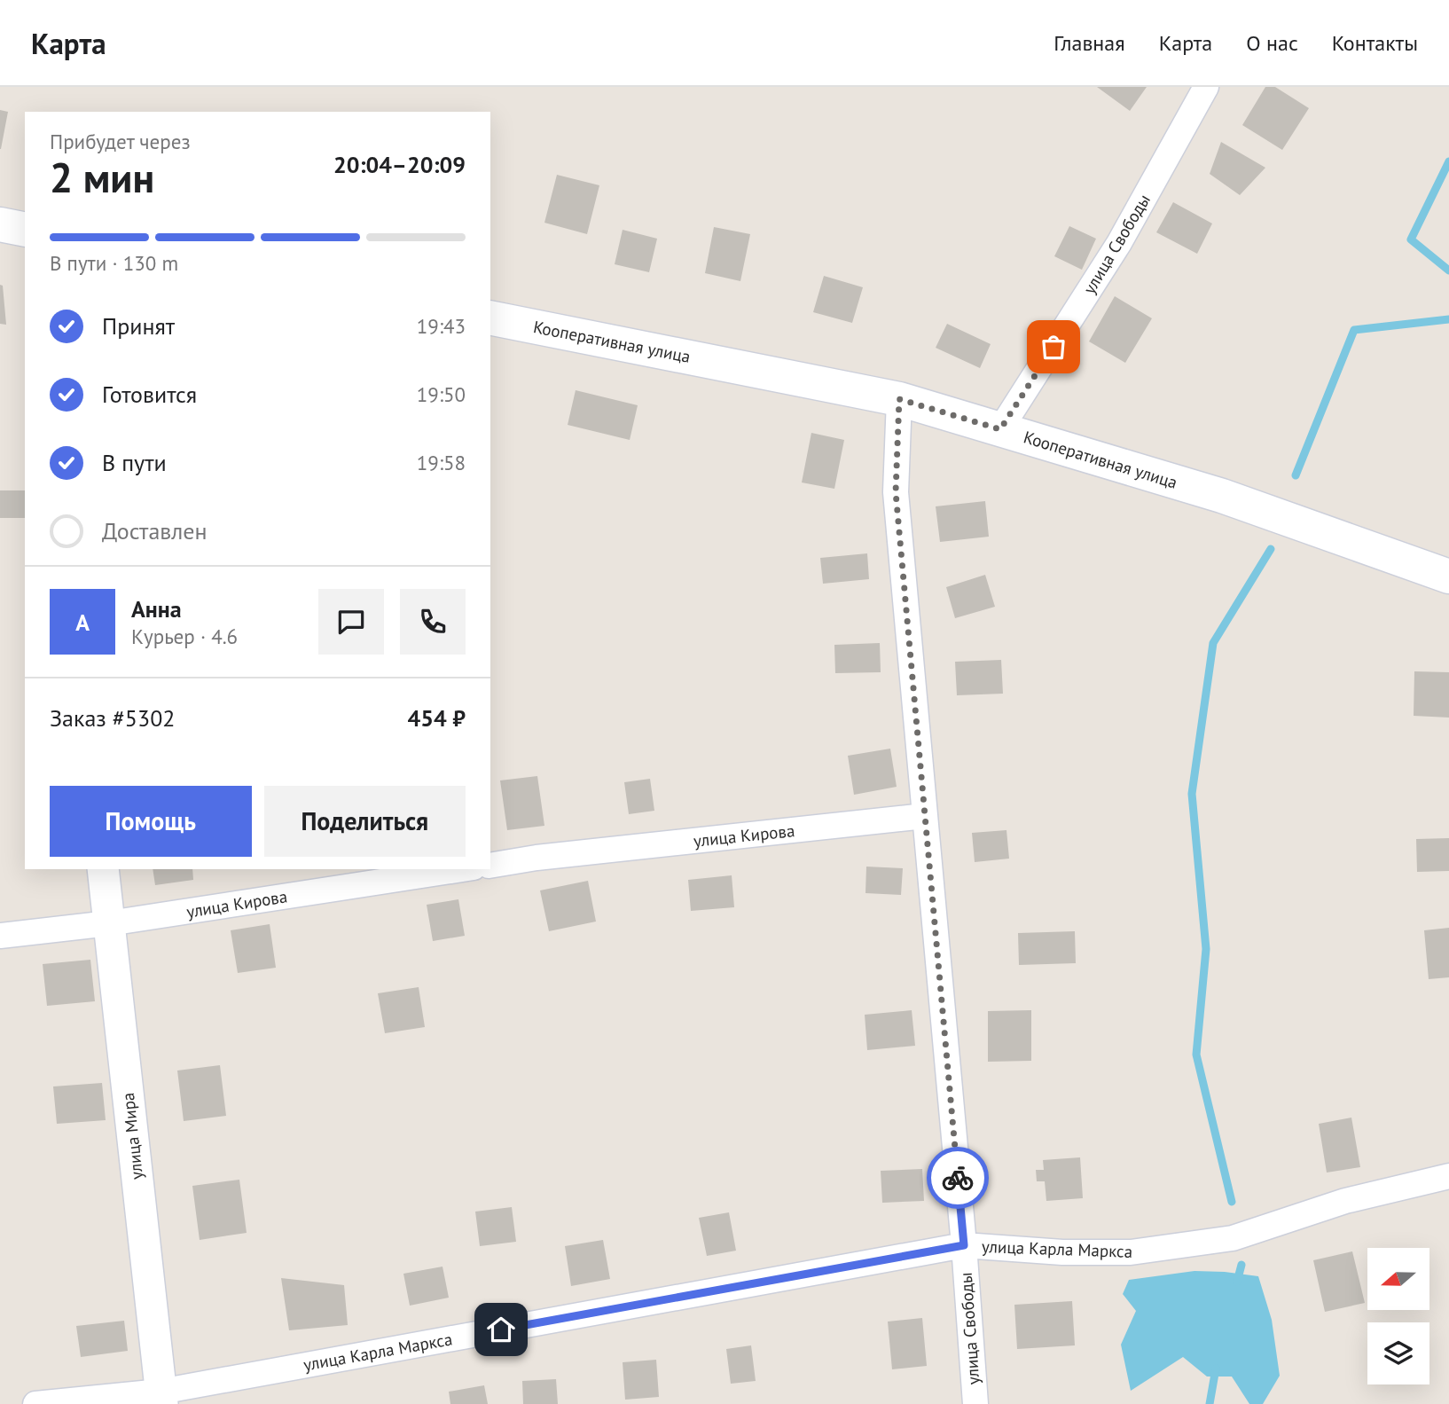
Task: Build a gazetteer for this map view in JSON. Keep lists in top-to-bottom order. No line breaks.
{"streets":{"main road":["Кооперативная улица"],"street":["улица Свободы","улица Кирова","улица Мира","улица Карла Маркса"]},"crossings":[["улица Свободы","Кооперативная улица"],["улица Свободы","улица Кирова"],["улица Свободы","улица Карла Маркса"],["улица Кирова","улица Мира"],["улица Мира","улица Карла Маркса"]],"north":"left","page":{"header":"Карта","nav":["Главная","Карта","О нас","Контакты"],"heading":["2 мин","Прибудет через","20:04–20:09"],"panel":["Анна","Курьер · 4.6","Заказ #5302","454 ₽"],"bar":"В пути · 130 m","list":[["Принят","19:43"],["Готовится","19:50"],["В пути","19:58"],"Доставлен"],"round":"А","buttons":["Помощь","Поделиться"]}}
